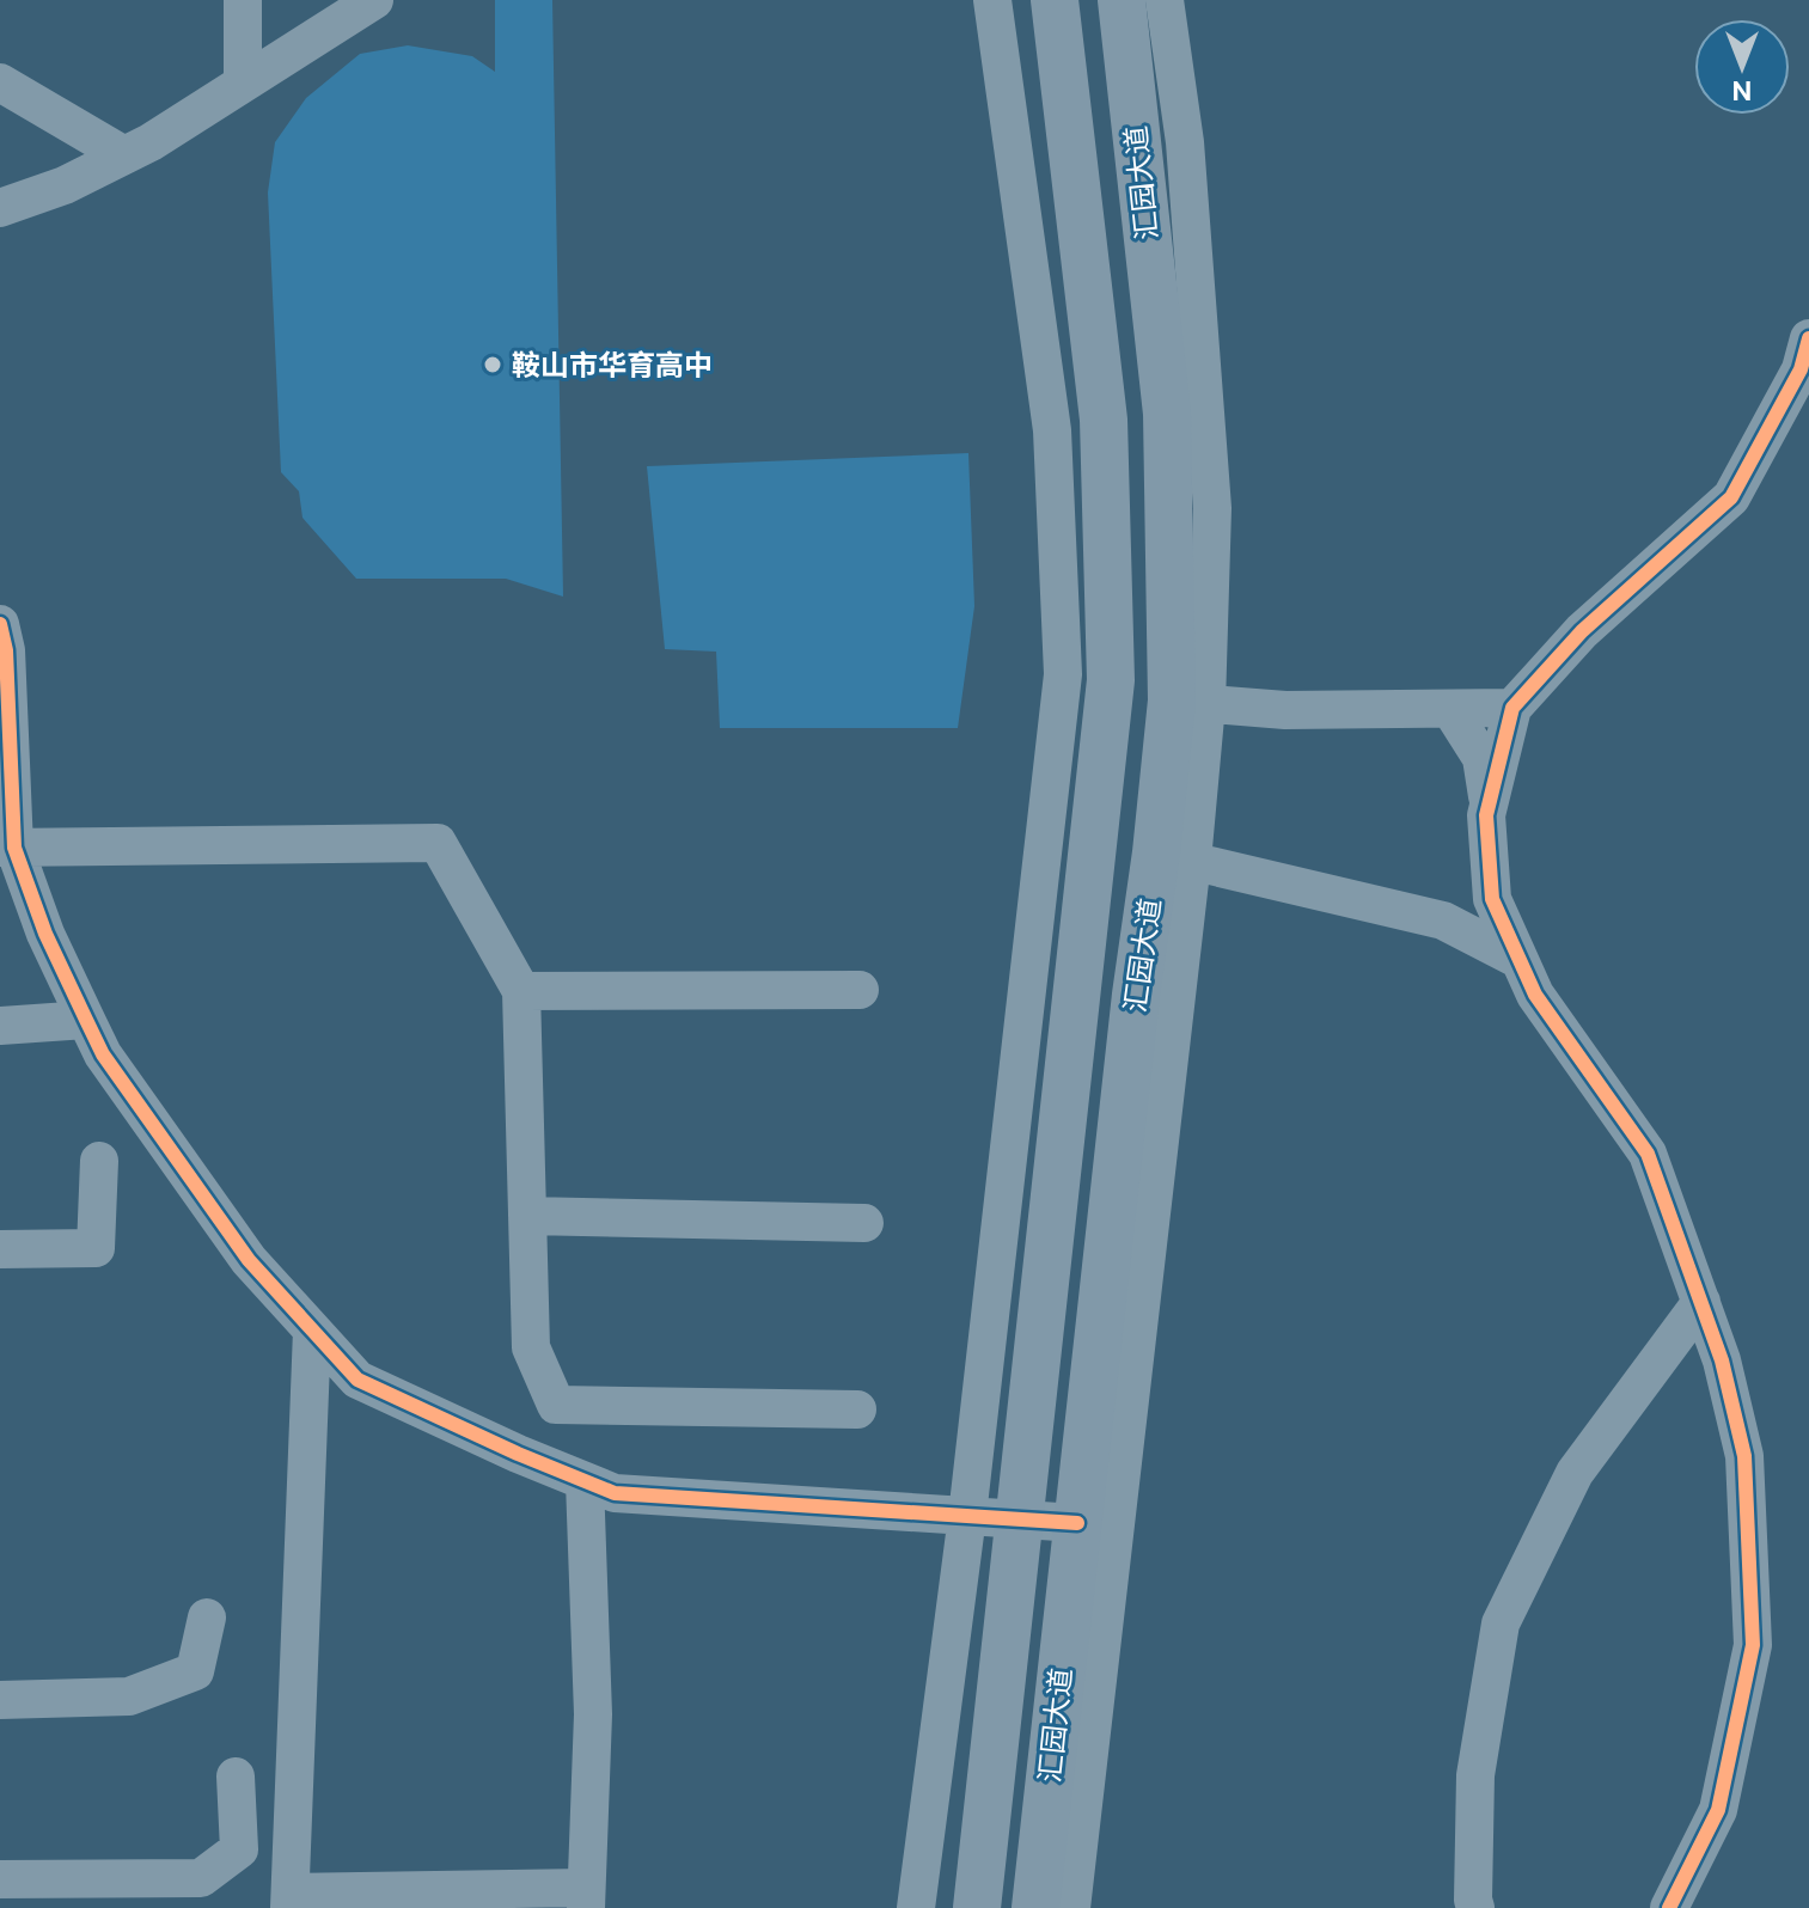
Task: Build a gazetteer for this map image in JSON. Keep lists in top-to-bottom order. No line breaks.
{"streets":{"main road":["汇园大道"]},"places":["鞍山市华育高中"],"north":"bottom"}
